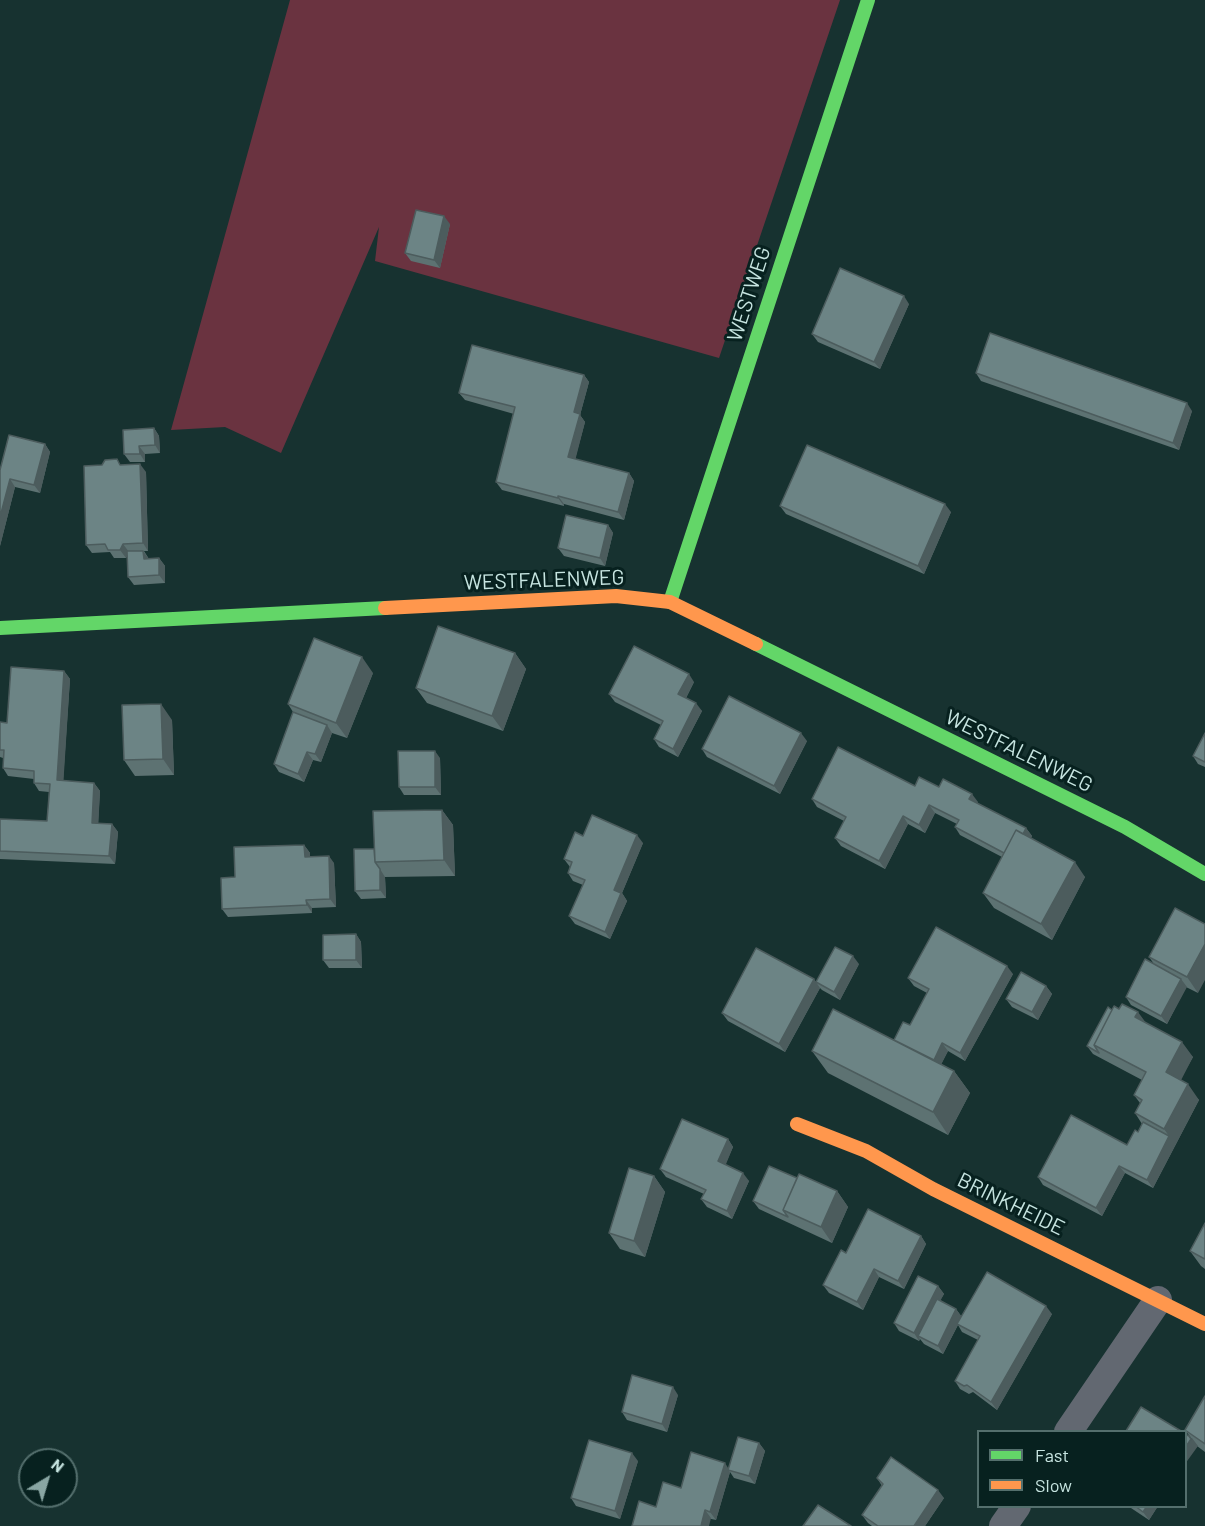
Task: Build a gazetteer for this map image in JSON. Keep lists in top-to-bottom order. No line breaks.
{"streets":{"street":["WESTWEG","WESTFALENWEG","BRINKHEIDE"]},"crossings":[["WESTWEG","WESTFALENWEG"]],"legend":["Fast","Slow"],"north":"top right"}
